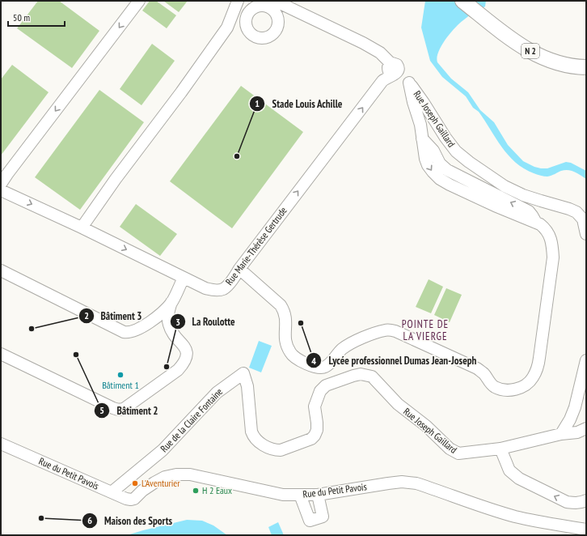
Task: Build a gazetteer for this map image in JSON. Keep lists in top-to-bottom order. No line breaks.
{"streets":{"main road":["N 2"],"street":["Rue Joseph Gaillard","Rue Marie-Thérèse Gertrude","Rue de la Claire Fontaine","Rue du Petit Pavois"]},"crossings":[["Rue Joseph Gaillard","Rue Marie-Thérèse Gertrude"],["Rue Joseph Gaillard","Rue de la Claire Fontaine"],["Rue de la Claire Fontaine","Rue du Petit Pavois"]],"districts":["POINTE DE LA VIERGE"],"places":["Stade Louis Achille","Lycée professionnel Dumas Jean-Joseph","Bâtiment 3","Bâtiment 2","La Roulotte","Bâtiment 1","L'Aventurier","H 2 Eaux","Maison des Sports"],"scale_bar":"50 m"}
